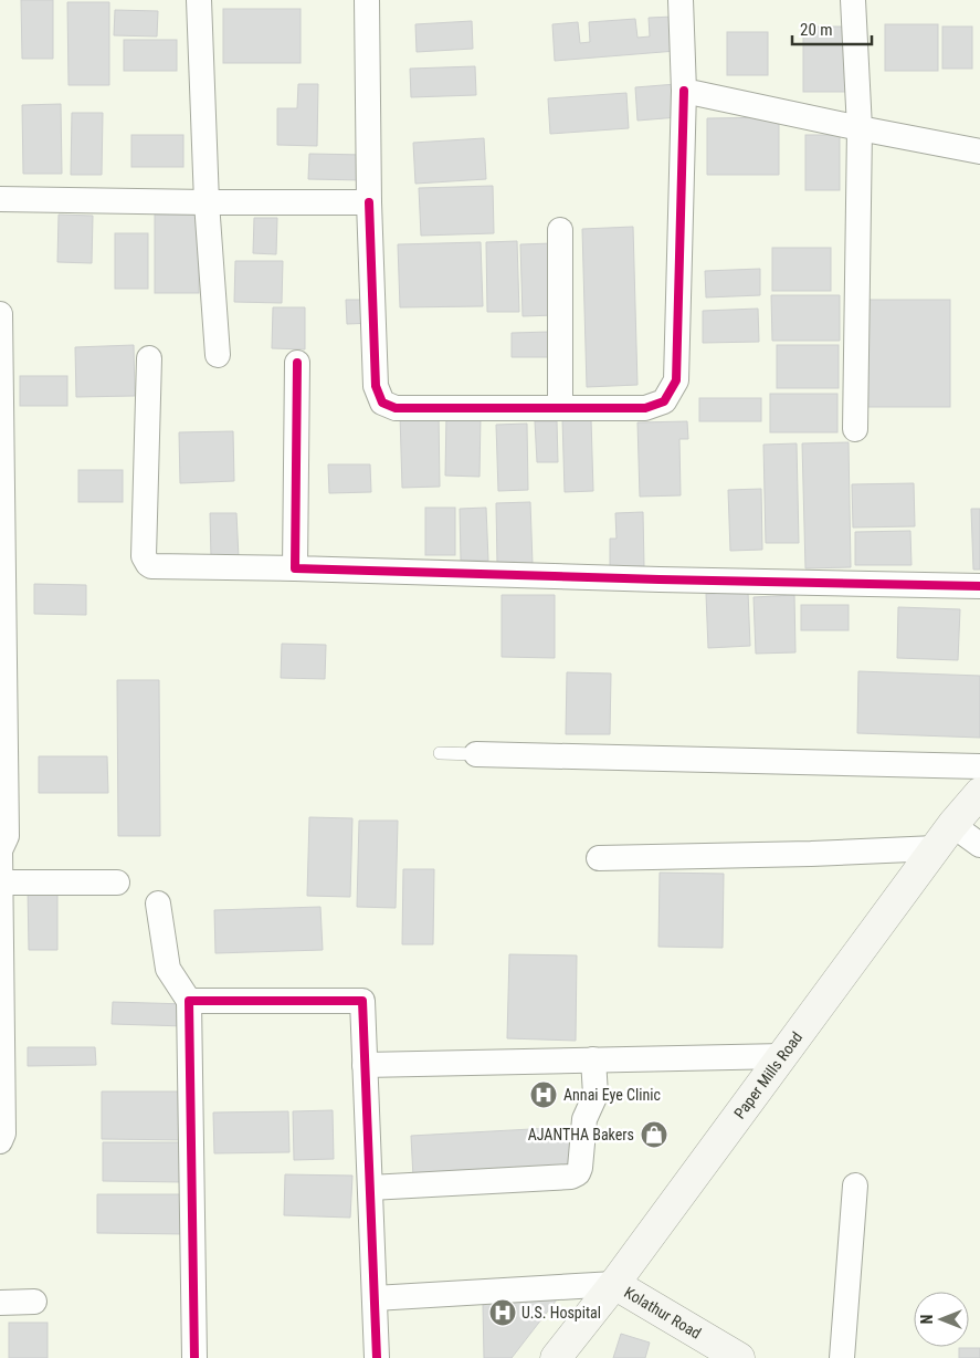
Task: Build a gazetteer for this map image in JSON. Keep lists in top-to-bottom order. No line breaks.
{"streets":{"main road":["Paper Mills Road","Kolathur Road"]},"crossings":[["Paper Mills Road","Kolathur Road"]],"places":{"hospital":["Annai Eye Clinic","U.S. Hospital"],"shop":["AJANTHA Bakers"]},"scale_bar":"20 m","north":"left"}
